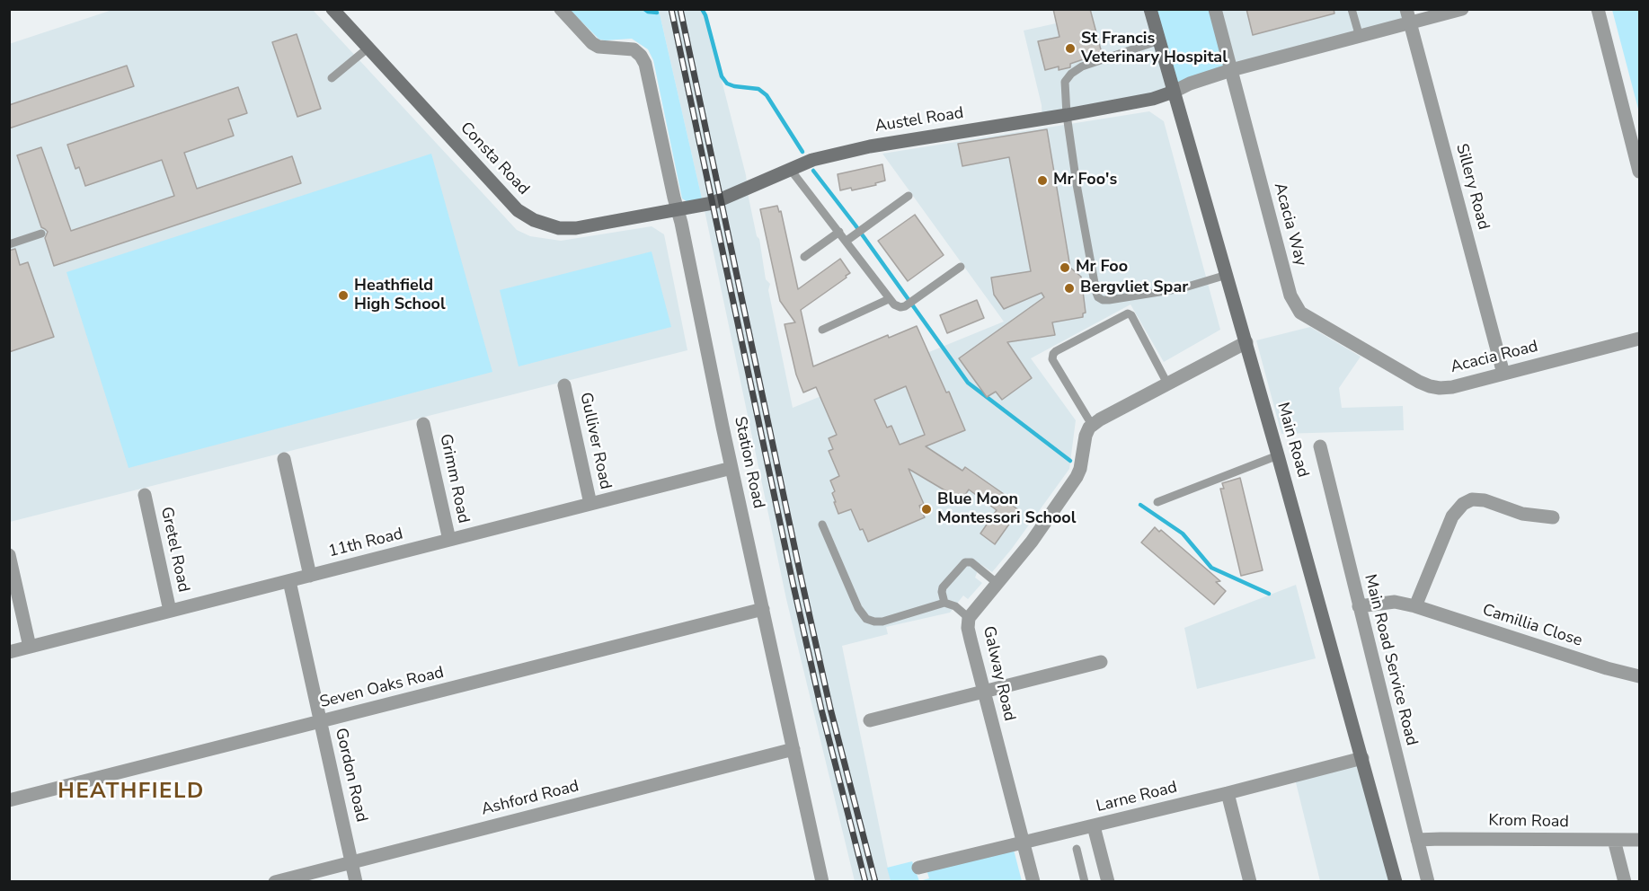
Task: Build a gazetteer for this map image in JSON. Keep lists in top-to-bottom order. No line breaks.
{"streets":{"street":["Austel Road","Consta Road","Sillery Road","Acacia Way","Acacia Road","Main Road","Gulliver Road","Station Road","Grimm Road","11th Road","Gretel Road","Camillia Close","Main Road Service Road","Galway Road","Seven Oaks Road","Gordon Road","Larne Road","Ashford Road","Krom Road"]},"crossings":[["Austel Road","Consta Road"],["Austel Road","Main Road"],["Austel Road","Station Road"],["Consta Road","Station Road"],["Sillery Road","Acacia Road"],["Acacia Way","Acacia Road"],["Main Road","Larne Road"],["Gulliver Road","11th Road"],["Station Road","11th Road"],["Station Road","Seven Oaks Road"],["Station Road","Ashford Road"],["Grimm Road","11th Road"],["11th Road","Gretel Road"],["11th Road","Gordon Road"],["Camillia Close","Main Road Service Road"],["Main Road Service Road","Krom Road"],["Galway Road","Larne Road"],["Seven Oaks Road","Gordon Road"],["Gordon Road","Ashford Road"]],"districts":["HEATHFIELD"],"places":["St Francis Veterinary Hospital","Mr Foo's","Mr Foo","Bergvliet Spar","Heathfield High School","Blue Moon Montessori School"]}
